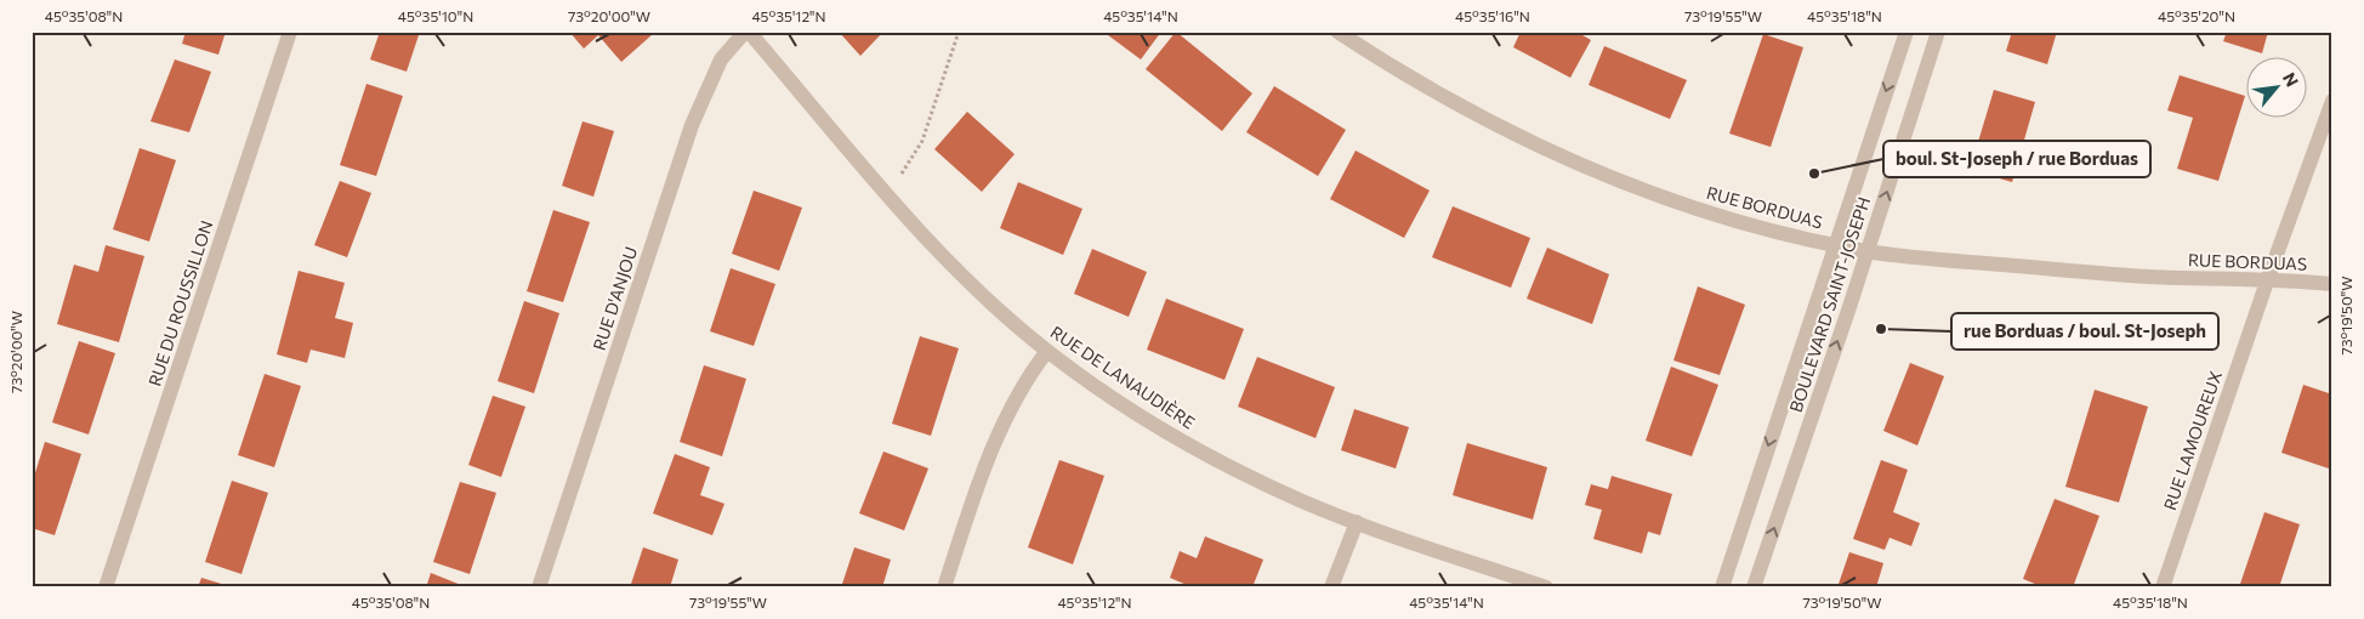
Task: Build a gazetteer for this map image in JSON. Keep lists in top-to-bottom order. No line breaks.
{"streets":{"street":["RUE BORDUAS","RUE D'ANJOU","RUE DU ROUSSILLON","BOULEVARD SAINT-JOSEPH","RUE DE LANAUDIÈRE","RUE LAMOUREUX"]},"crossings":[["RUE BORDUAS","BOULEVARD SAINT-JOSEPH"],["RUE BORDUAS","RUE LAMOUREUX"],["RUE D'ANJOU","RUE DE LANAUDIÈRE"]],"places":["boul. St-Joseph / rue Borduas","rue Borduas / boul. St-Joseph"],"north":"top right","coordinates":["45°35'08\"N","45°35'10\"N","73°20'00\"W","45°35'12\"N","45°35'14\"N","45°35'16\"N","73°19'55\"W","45°35'18\"N","45°35'20\"N","73°19'50\"W"]}
